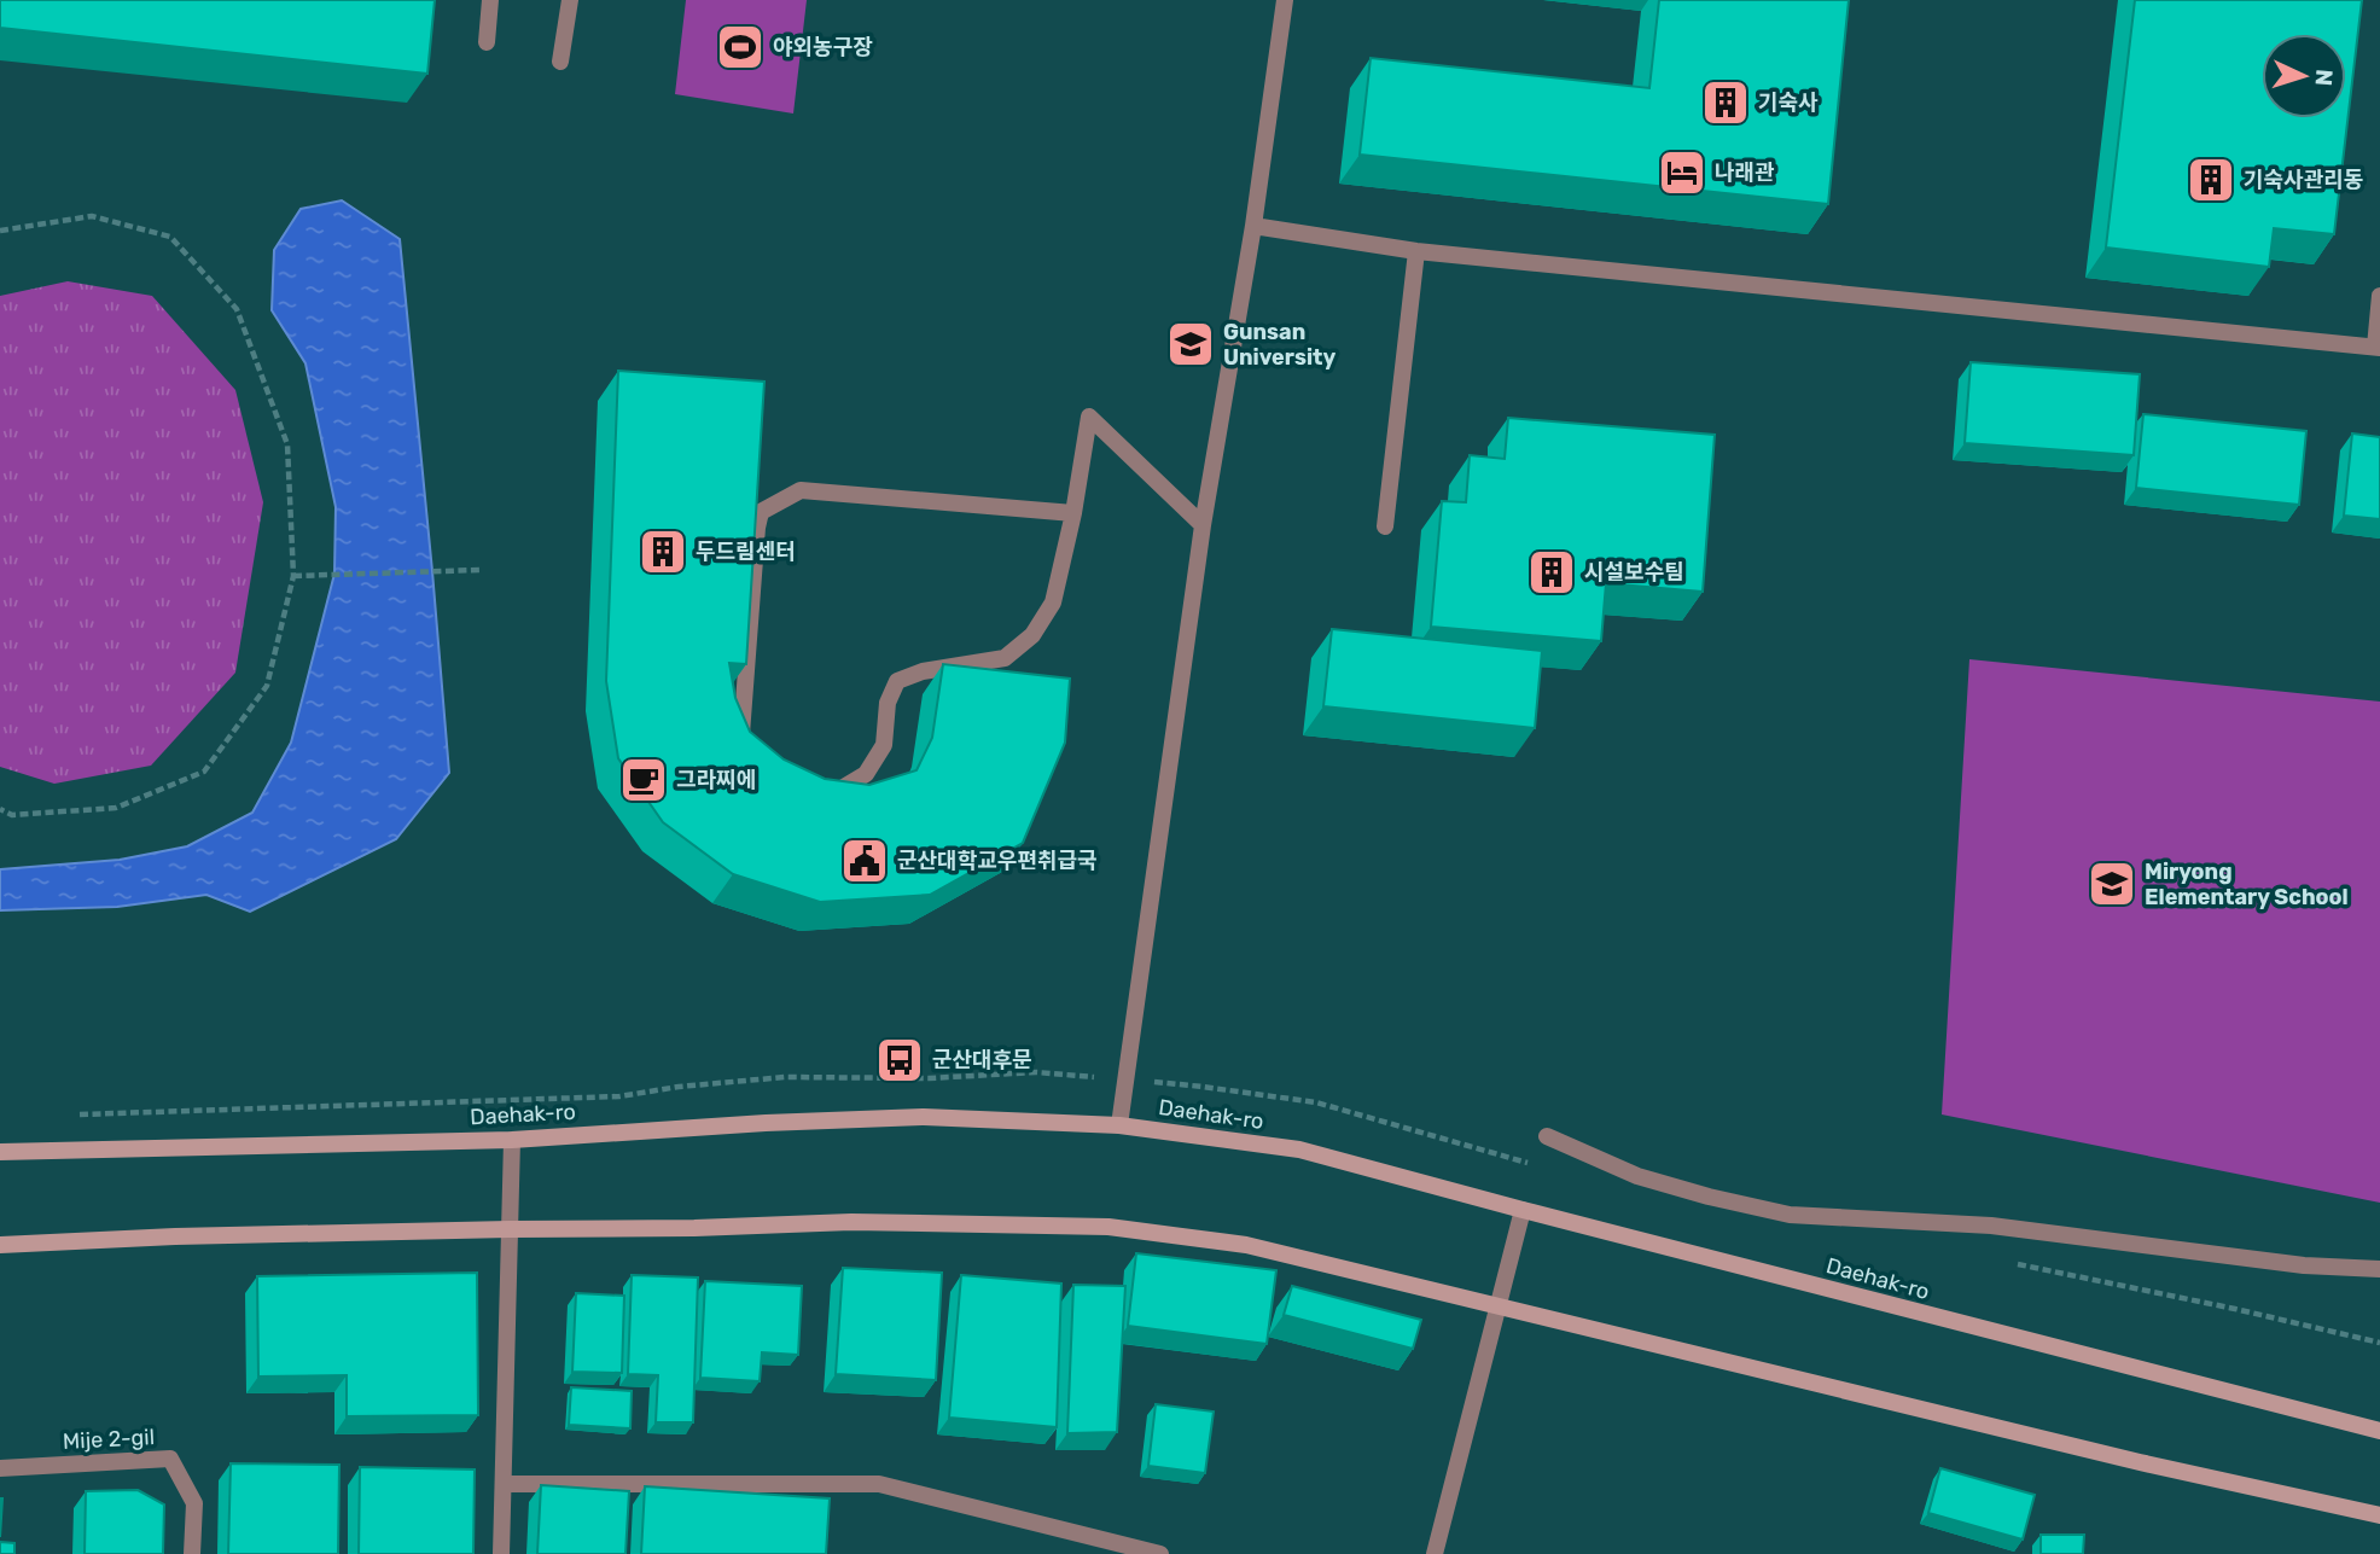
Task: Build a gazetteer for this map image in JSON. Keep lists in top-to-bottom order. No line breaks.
{"streets":{"street":["Daehak-ro","Mije 2-gil"]},"places":{"sports":["야외농구장"],"building":["기숙사","기숙사관리동","두드림센터","시설보수팀"],"hotel":["나래관"],"school or university":["Gunsan University","Miryong Elementary School"],"cafe":["그라찌에"],"public building":["군산대학교우편취급국"],"bus stop":["군산대후문"]},"north":"right"}
